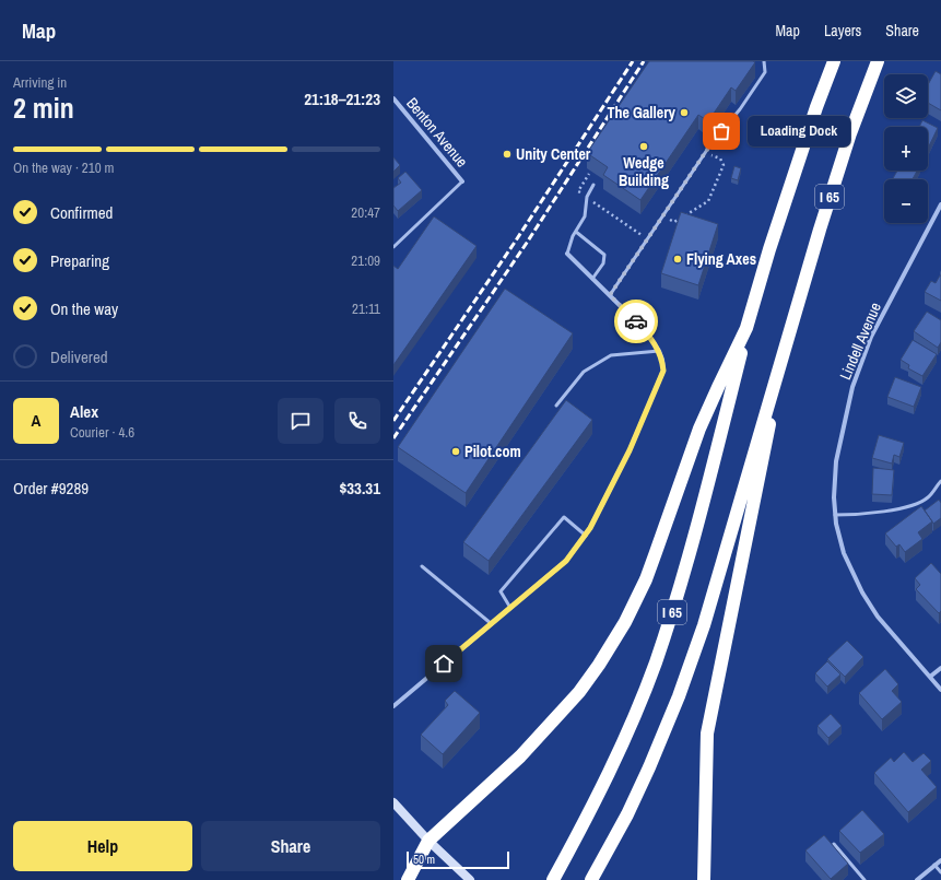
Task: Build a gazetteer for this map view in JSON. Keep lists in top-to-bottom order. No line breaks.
{"streets":{"highway":["I 65"],"street":["Benton Avenue","Lindell Avenue"]},"places":["The Gallery","Loading Dock","Wedge Building","Unity Center","Flying Axes","Pilot.com"],"scale_bar":"50 m","page":{"header":"Map","nav":["Map","Layers","Share"],"heading":["2 min","Arriving in","21:18–21:23"],"panel":["Alex","Courier · 4.6","Order #9289","$33.31"],"map_buttons":["+","−"],"bubble":"Loading Dock","bar":"On the way · 210 m","list":[["Confirmed","20:47"],["Preparing","21:09"],["On the way","21:11"],"Delivered"],"round":"A","buttons":["Help","Share"],"scale":"50 m"}}
